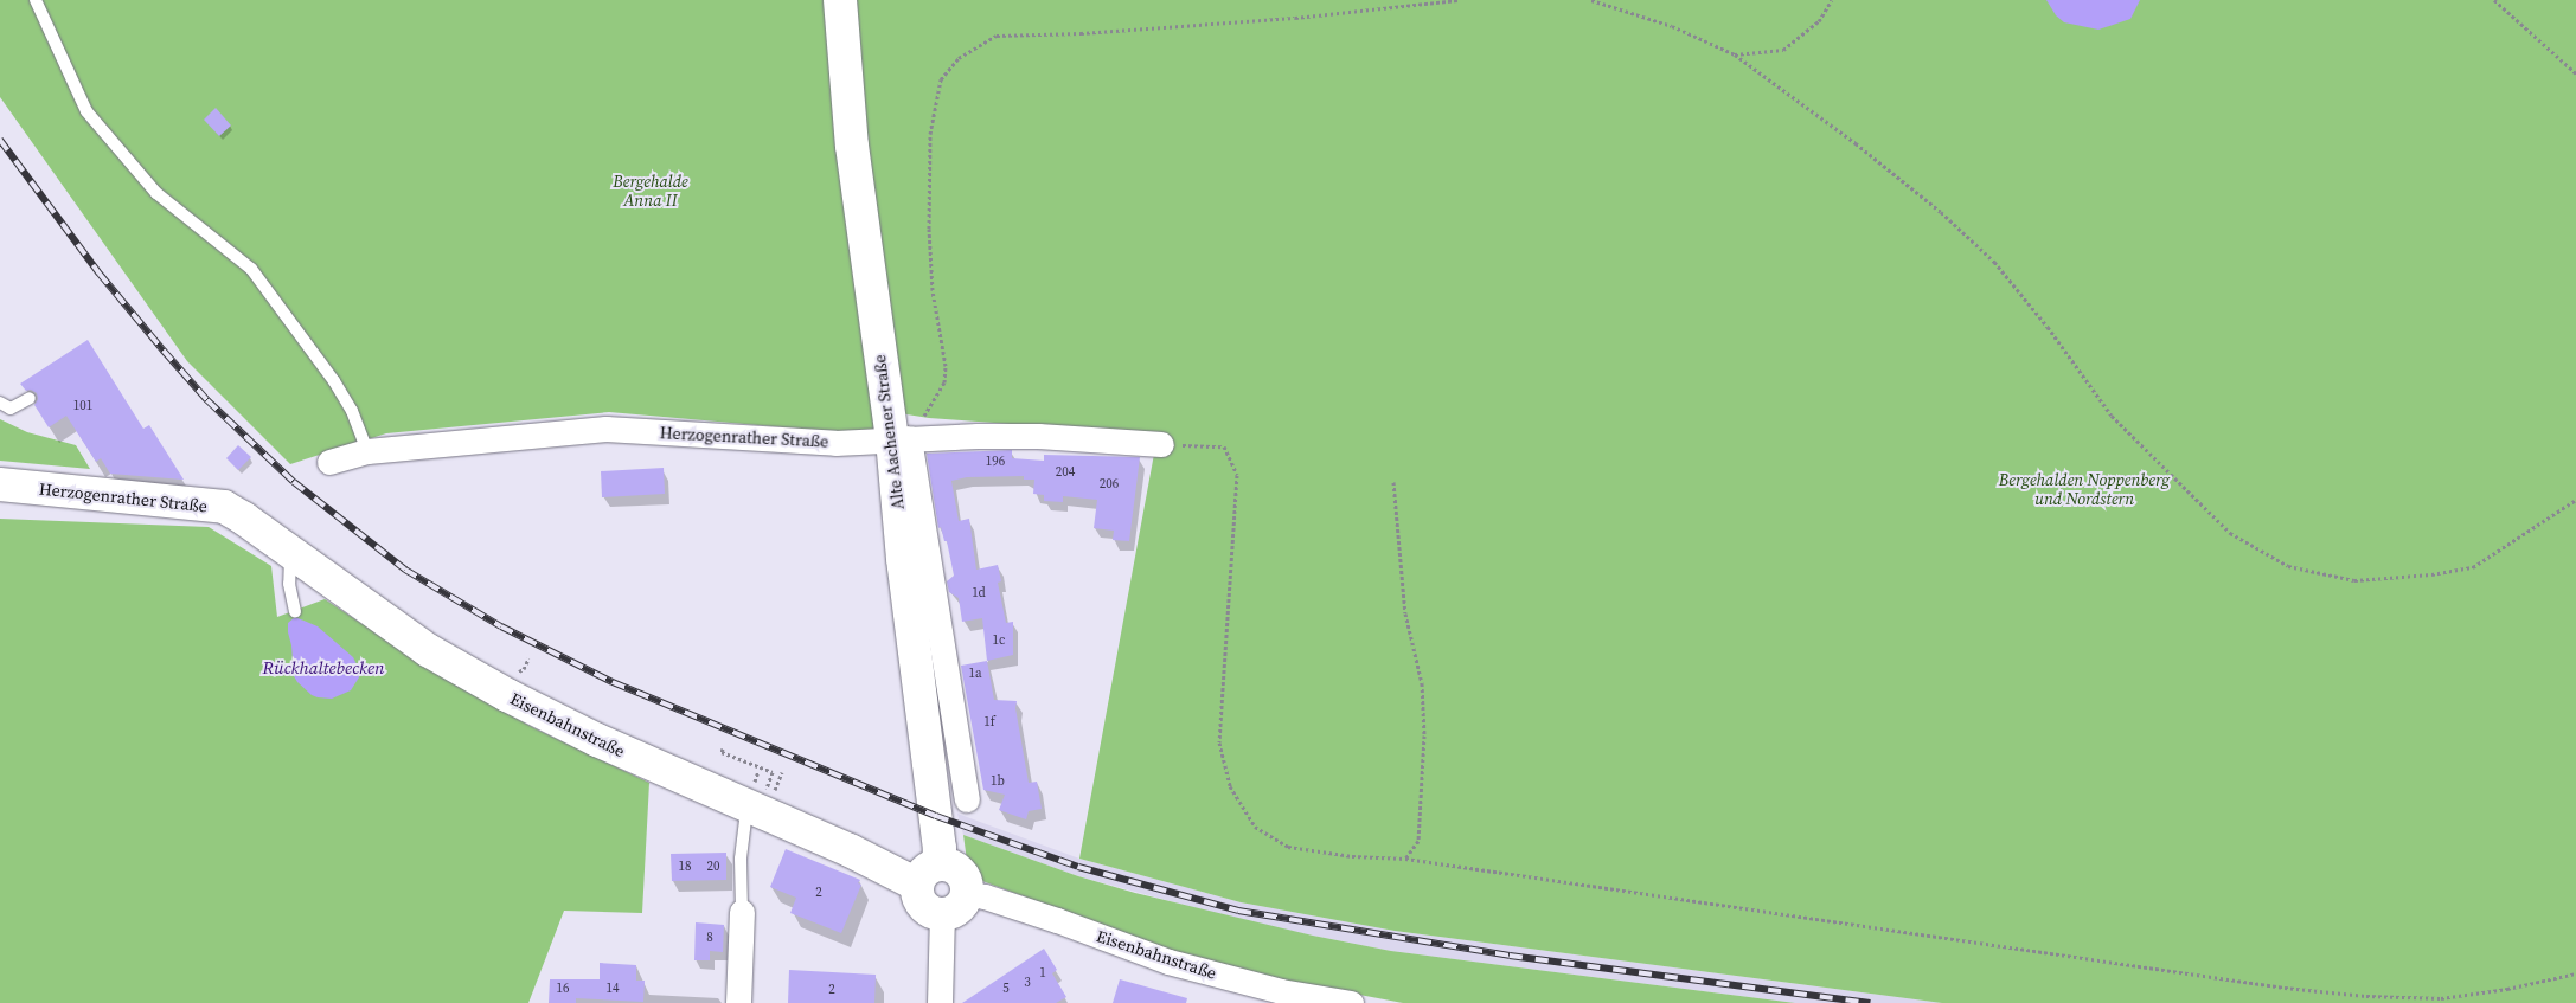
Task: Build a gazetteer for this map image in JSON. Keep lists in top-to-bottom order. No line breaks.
{"streets":{"street":["Alte Aachener Straße","Herzogenrather Straße","Eisenbahnstraße"]},"crossings":[["Alte Aachener Straße","Herzogenrather Straße"],["Alte Aachener Straße","Eisenbahnstraße"],["Herzogenrather Straße","Eisenbahnstraße"]],"water":["Rückhaltebecken"],"parks":["Bergehalde Anna II","Bergehalden Noppenberg und Nordstern"],"house_numbers":["101","196","204","206","1d","1c","1a","1f","1b","18","20","2","8","1","3","16","14","5","2"]}
